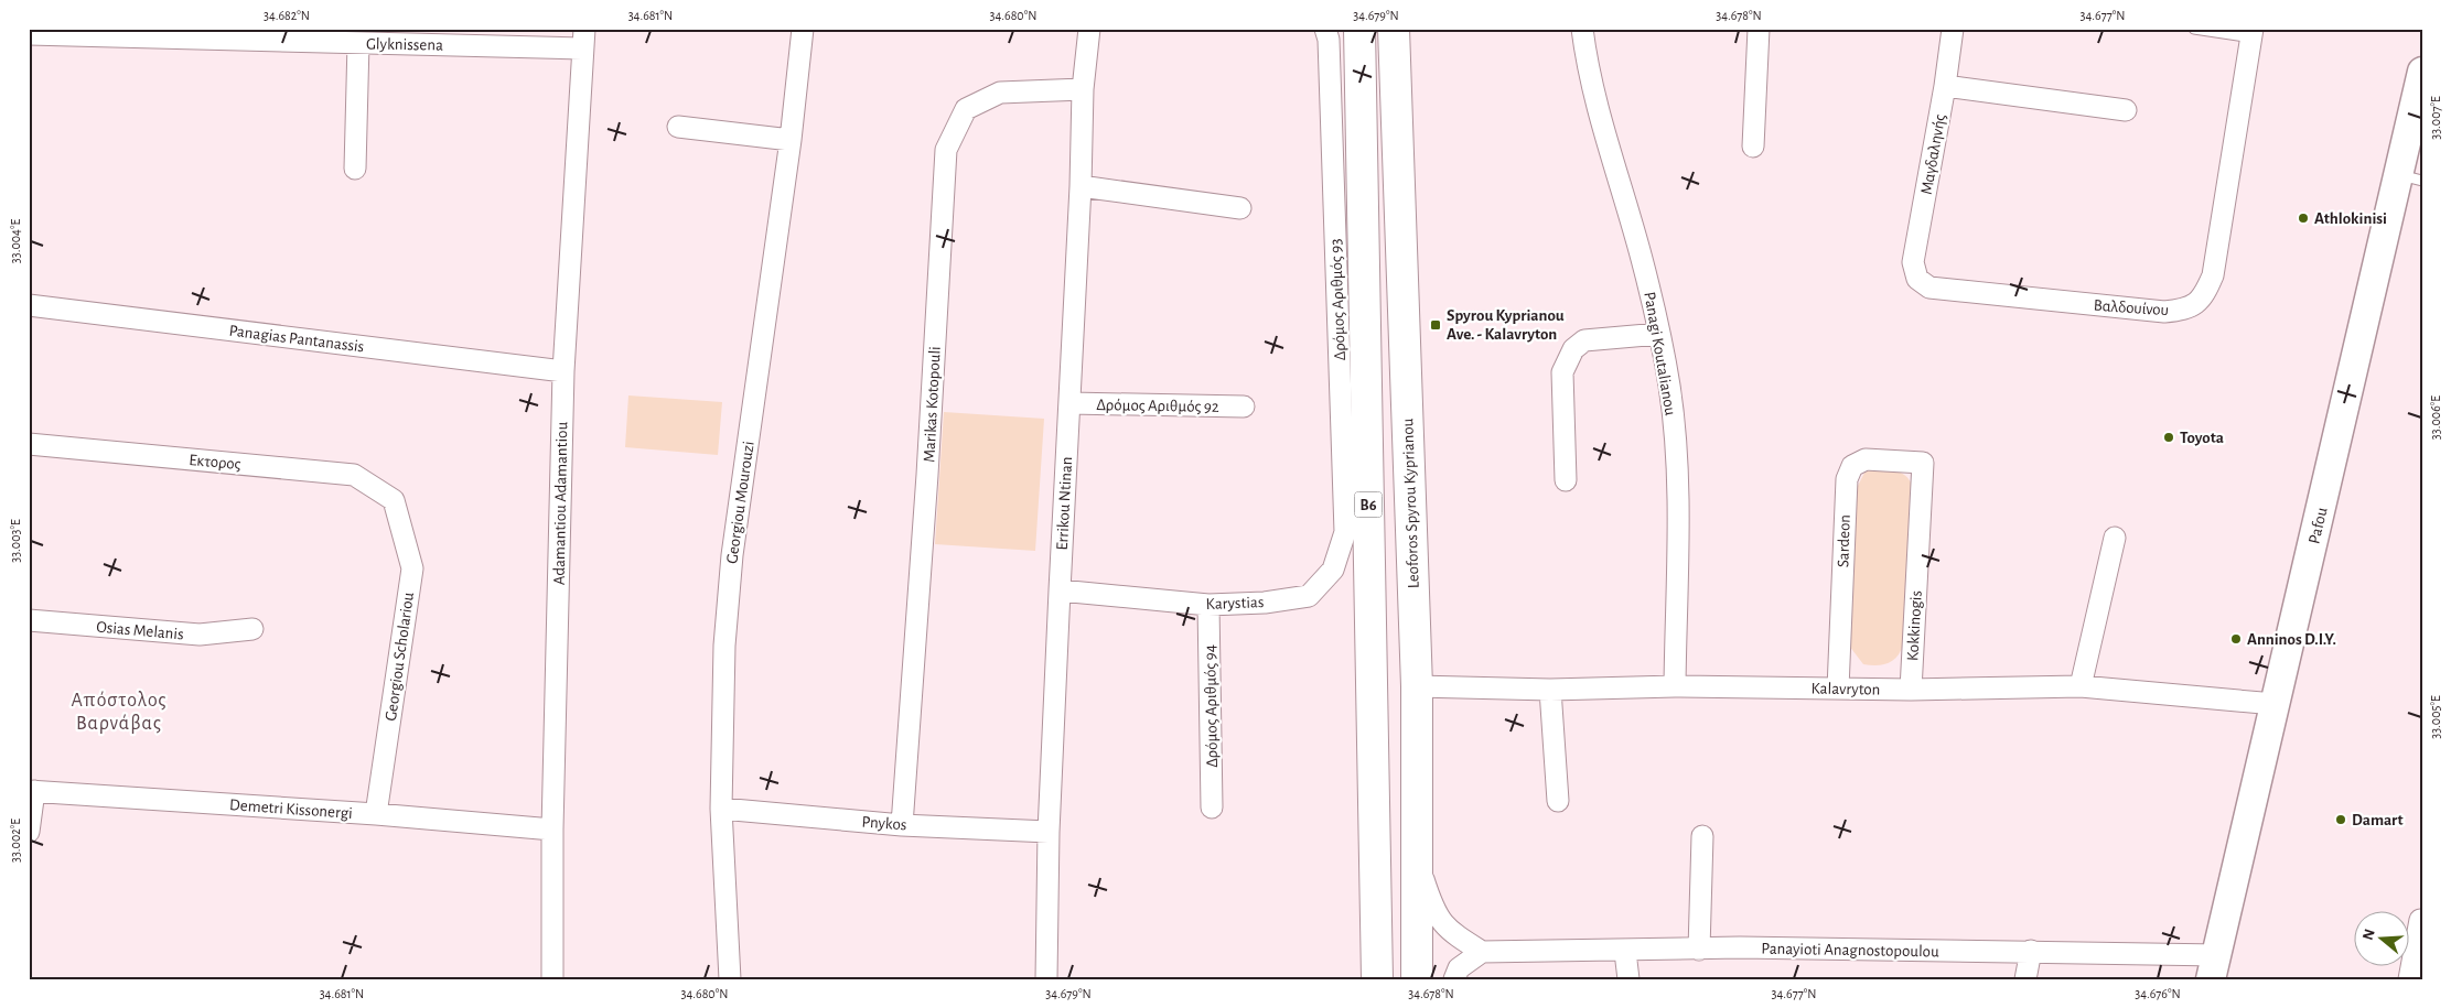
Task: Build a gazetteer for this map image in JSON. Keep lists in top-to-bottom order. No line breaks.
{"streets":{"main road":["Leoforos Spyrou Kyprianou","B6","Pafou"],"street":["Glyknissena","Μαγδαληνής","Δρόμος Αριθμός 93","Βαλδουίνου","Panagias Pantanassis","Panagi Koutalianou","Marikas Kotopouli","Δρόμος Αριθμός 92","Εκτορος","Georgiou Mourouzi","Adamantiou Adamantiou","Errikou Ntinan","Sardeon","Karystias","Kokkinogis","Osias Melanis","Georgiou Scholariou","Kalavryton","Δρόμος Αριθμός 94","Demetri Kissonergi","Pnykos","Panayioti Anagnostopoulou"]},"crossings":[["Glyknissena","Adamantiou Adamantiou"],["Μαγδαληνής","Βαλδουίνου"],["Δρόμος Αριθμός 93","Karystias"],["Panagias Pantanassis","Adamantiou Adamantiou"],["Panagi Koutalianou","Kalavryton"],["Marikas Kotopouli","Errikou Ntinan"],["Marikas Kotopouli","Pnykos"],["Δρόμος Αριθμός 92","Errikou Ntinan"],["Εκτορος","Georgiou Scholariou"],["Georgiou Mourouzi","Pnykos"],["Adamantiou Adamantiou","Demetri Kissonergi"],["Errikou Ntinan","Karystias"],["Errikou Ntinan","Pnykos"],["Leoforos Spyrou Kyprianou","Kalavryton"],["Pafou","Kalavryton"],["Pafou","Panayioti Anagnostopoulou"],["Sardeon","Kokkinogis"],["Sardeon","Kalavryton"],["Karystias","Δρόμος Αριθμός 94"],["Kokkinogis","Kalavryton"],["Georgiou Scholariou","Demetri Kissonergi"]],"districts":["Απόστολος Βαρνάβας"],"places":{"other":["Athlokinisi","Toyota","Anninos D.I.Y.","Damart"],"transit":["Spyrou Kyprianou Ave. - Kalavryton"]},"north":"left","coordinates":["34.682°N","34.681°N","34.680°N","34.679°N","34.678°N","34.677°N","33.007°E","33.004°E","33.006°E","33.003°E","33.005°E","33.002°E","34.676°N"]}
